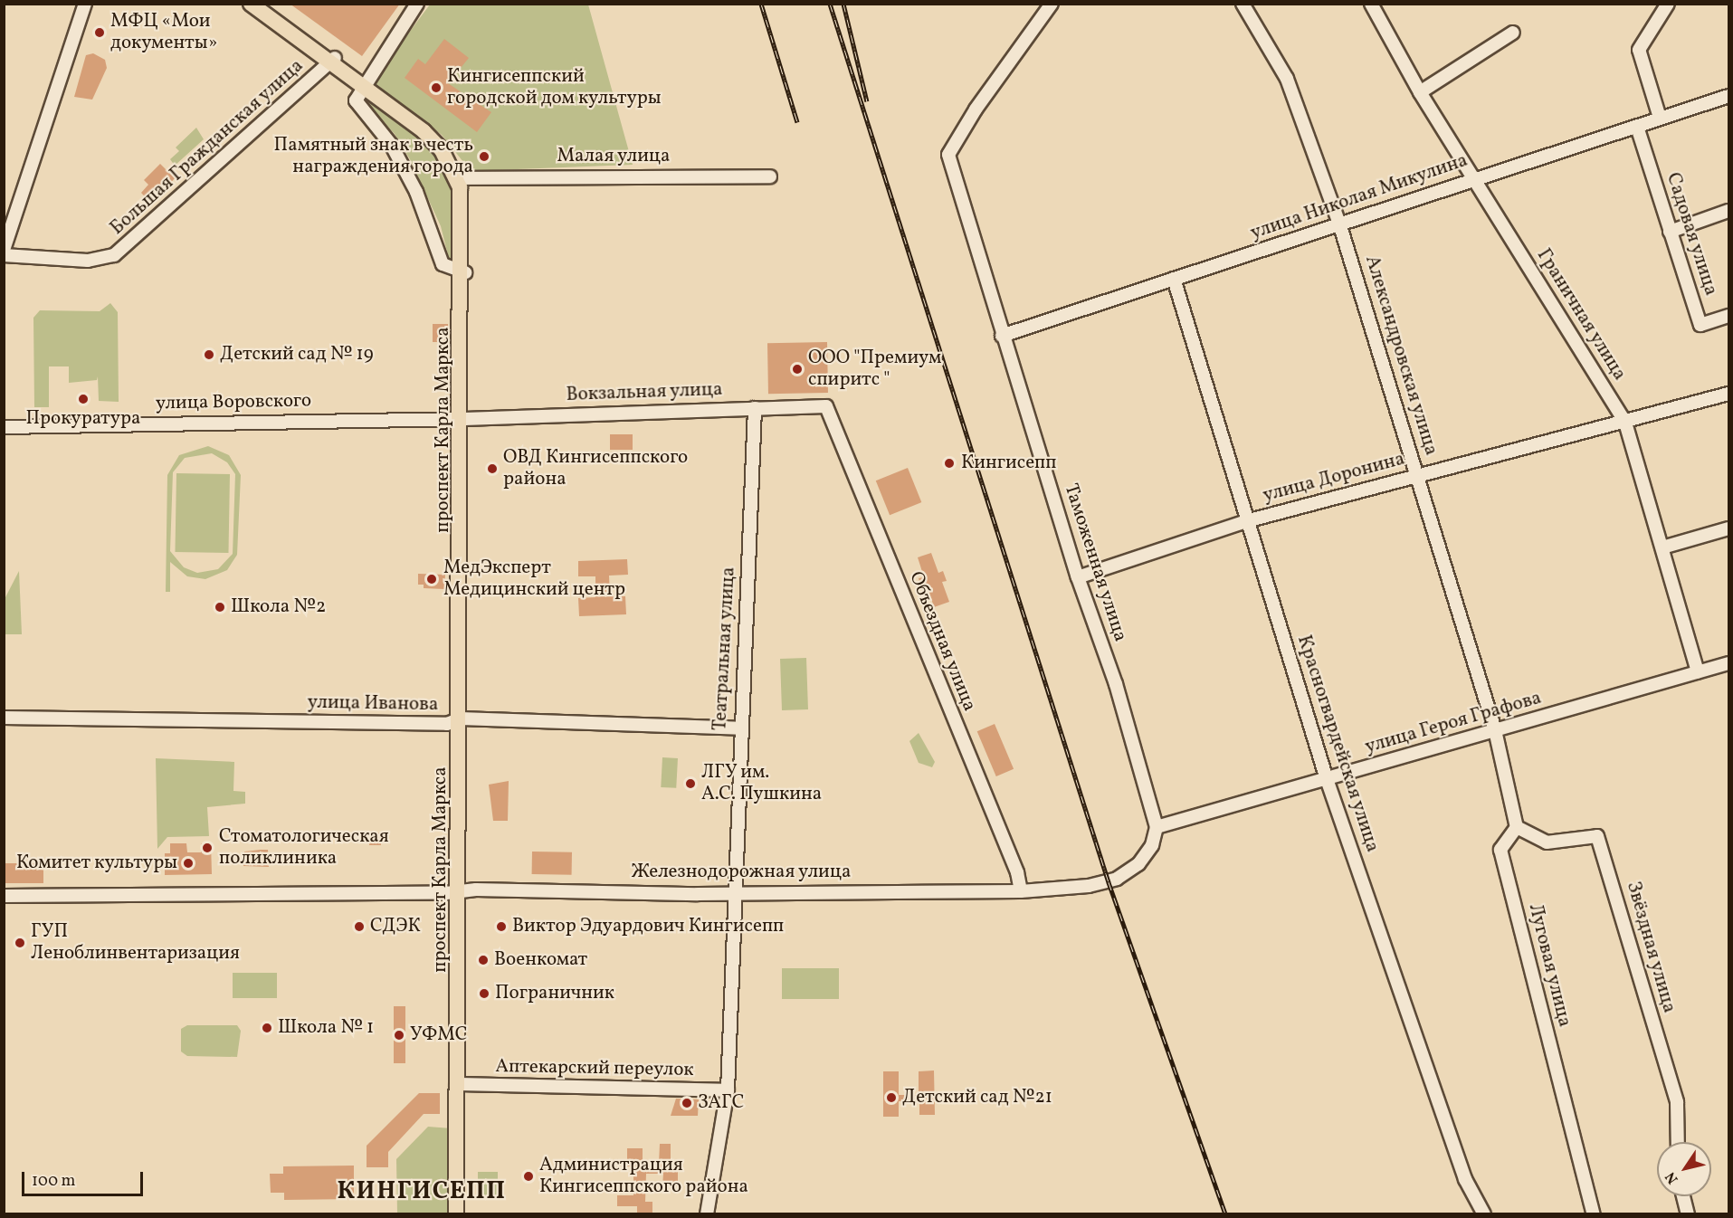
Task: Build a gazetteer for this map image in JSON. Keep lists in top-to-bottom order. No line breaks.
{"streets":{"main road":["проспект Карла Маркса"],"street":["Большая Гражданская улица","Малая улица","улица Николая Микулина","Садовая улица","Граничная улица","Александровская улица","Вокзальная улица","улица Воровского","улица Доронина","Таможенная улица","Объездная улица","Театральная улица","улица Иванова","улица Героя Графова","Красногвардейская улица","Железнодорожная улица","Звёздная улица","Луговая улица","Аптекарский переулок"]},"crossings":[["Большая Гражданская улица","проспект Карла Маркса"],["Малая улица","проспект Карла Маркса"],["улица Николая Микулина","Садовая улица"],["улица Николая Микулина","Граничная улица"],["улица Николая Микулина","Александровская улица"],["улица Николая Микулина","Таможенная улица"],["улица Николая Микулина","Красногвардейская улица"],["Граничная улица","улица Доронина"],["Граничная улица","улица Героя Графова"],["Александровская улица","улица Доронина"],["Александровская улица","улица Героя Графова"],["Вокзальная улица","улица Воровского"],["Вокзальная улица","проспект Карла Маркса"],["Вокзальная улица","Объездная улица"],["Вокзальная улица","Театральная улица"],["улица Воровского","проспект Карла Маркса"],["проспект Карла Маркса","улица Иванова"],["проспект Карла Маркса","Железнодорожная улица"],["проспект Карла Маркса","Аптекарский переулок"],["улица Доронина","Таможенная улица"],["улица Доронина","Красногвардейская улица"],["Таможенная улица","улица Героя Графова"],["Таможенная улица","Железнодорожная улица"],["Объездная улица","Железнодорожная улица"],["Театральная улица","улица Иванова"],["Театральная улица","Железнодорожная улица"],["улица Героя Графова","Красногвардейская улица"],["улица Героя Графова","Железнодорожная улица"],["Звёздная улица","Луговая улица"]],"districts":["КИНГИСЕПП"],"places":["МФЦ «Мои документы»","Кингисеппский городской дом культуры","Памятный знак в честь награждения города","Детский сад № 19","ООО \"Премиум спиритс \"","Прокуратура","Кингисепп","ОВД Кингисеппского района","МедЭксперт Медицинский центр","Школа №2","ЛГУ им. А.С. Пушкина","Стоматологическая поликлиника","Комитет культуры","СДЭК","Виктор Эдуардович Кингисепп","ГУП Леноблинвентаризация","Военкомат","Пограничник","Школа № 1","УФМС","Детский сад №21","ЗАГС","Администрация Кингисеппского района"],"scale_bar":"100 m","north":"bottom left"}
